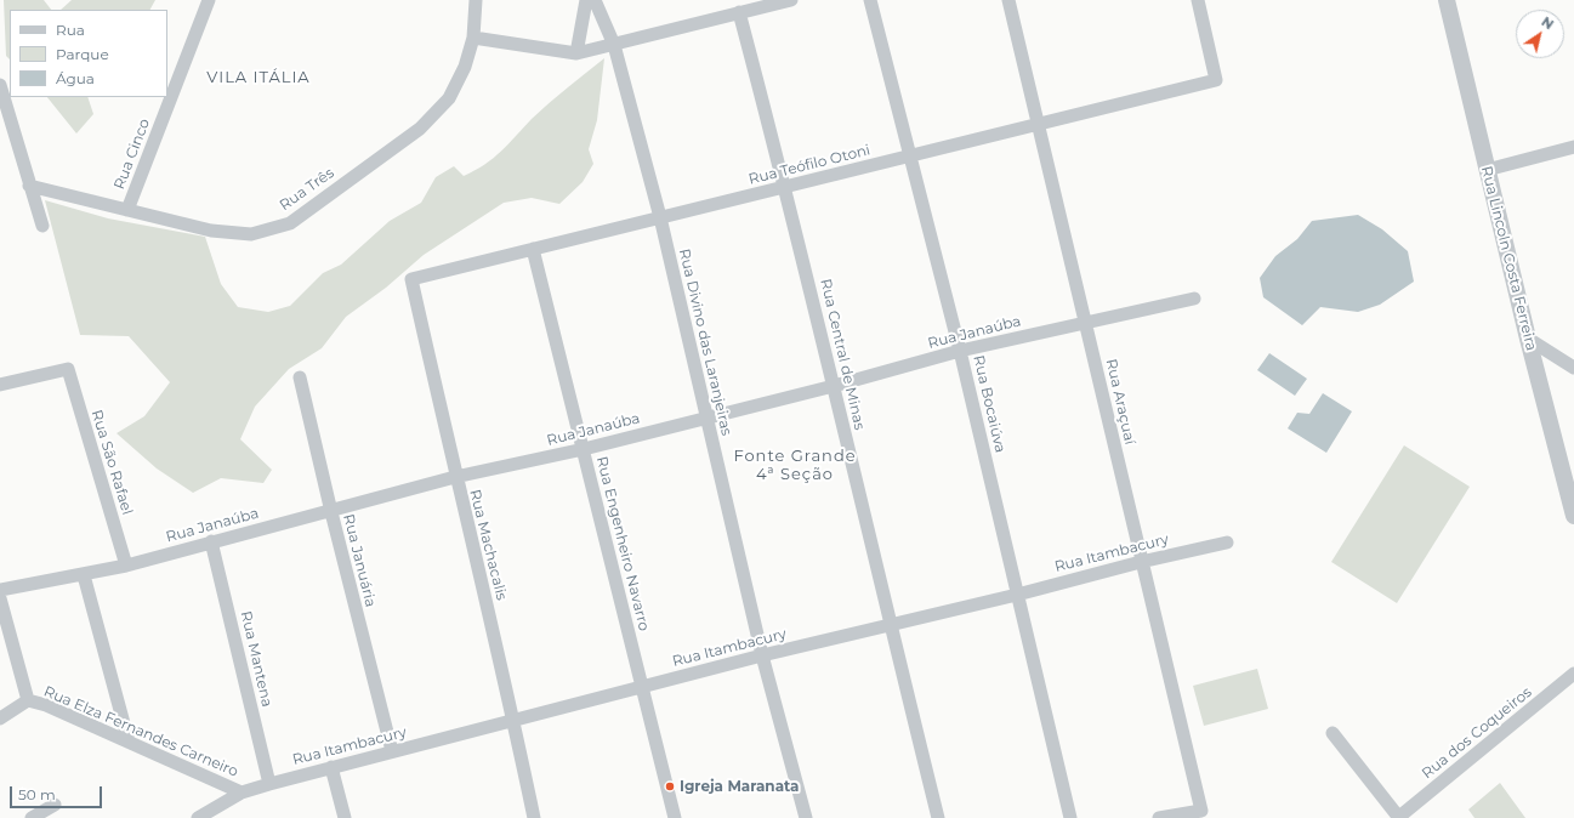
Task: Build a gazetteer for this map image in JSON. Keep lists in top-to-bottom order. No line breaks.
{"streets":{"street":["Rua Cinco","Rua Teófilo Otoni","Rua Três","Rua Lincoln Costa Ferreira","Rua Janaúba","Rua Divino das Laranjeiras","Rua Central de Minas","Rua Araçuaí","Rua Bocaiúva","Rua São Rafael","Rua Engenheiro Navarro","Rua Machacalis","Rua Itambacury","Rua Januária","Rua Mantena","Rua Elza Fernandes Carneiro","Rua dos Coqueiros"]},"crossings":[["Rua Cinco","Rua Três"],["Rua Teófilo Otoni","Rua Divino das Laranjeiras"],["Rua Teófilo Otoni","Rua Central de Minas"],["Rua Teófilo Otoni","Rua Araçuaí"],["Rua Teófilo Otoni","Rua Bocaiúva"],["Rua Teófilo Otoni","Rua Engenheiro Navarro"],["Rua Teófilo Otoni","Rua Machacalis"],["Rua Janaúba","Rua Divino das Laranjeiras"],["Rua Janaúba","Rua Central de Minas"],["Rua Janaúba","Rua Araçuaí"],["Rua Janaúba","Rua Bocaiúva"],["Rua Janaúba","Rua São Rafael"],["Rua Janaúba","Rua Engenheiro Navarro"],["Rua Janaúba","Rua Machacalis"],["Rua Janaúba","Rua Januária"],["Rua Janaúba","Rua Mantena"],["Rua Divino das Laranjeiras","Rua Itambacury"],["Rua Central de Minas","Rua Itambacury"],["Rua Araçuaí","Rua Itambacury"],["Rua Bocaiúva","Rua Itambacury"],["Rua Engenheiro Navarro","Rua Itambacury"],["Rua Machacalis","Rua Itambacury"],["Rua Itambacury","Rua Januária"],["Rua Itambacury","Rua Mantena"],["Rua Itambacury","Rua Elza Fernandes Carneiro"]],"districts":["VILA ITÁLIA","Fonte Grande 4ª Seção"],"places":["Igreja Maranata"],"legend":["Rua","Parque","Água"],"scale_bar":"50 m","north":"top right"}
